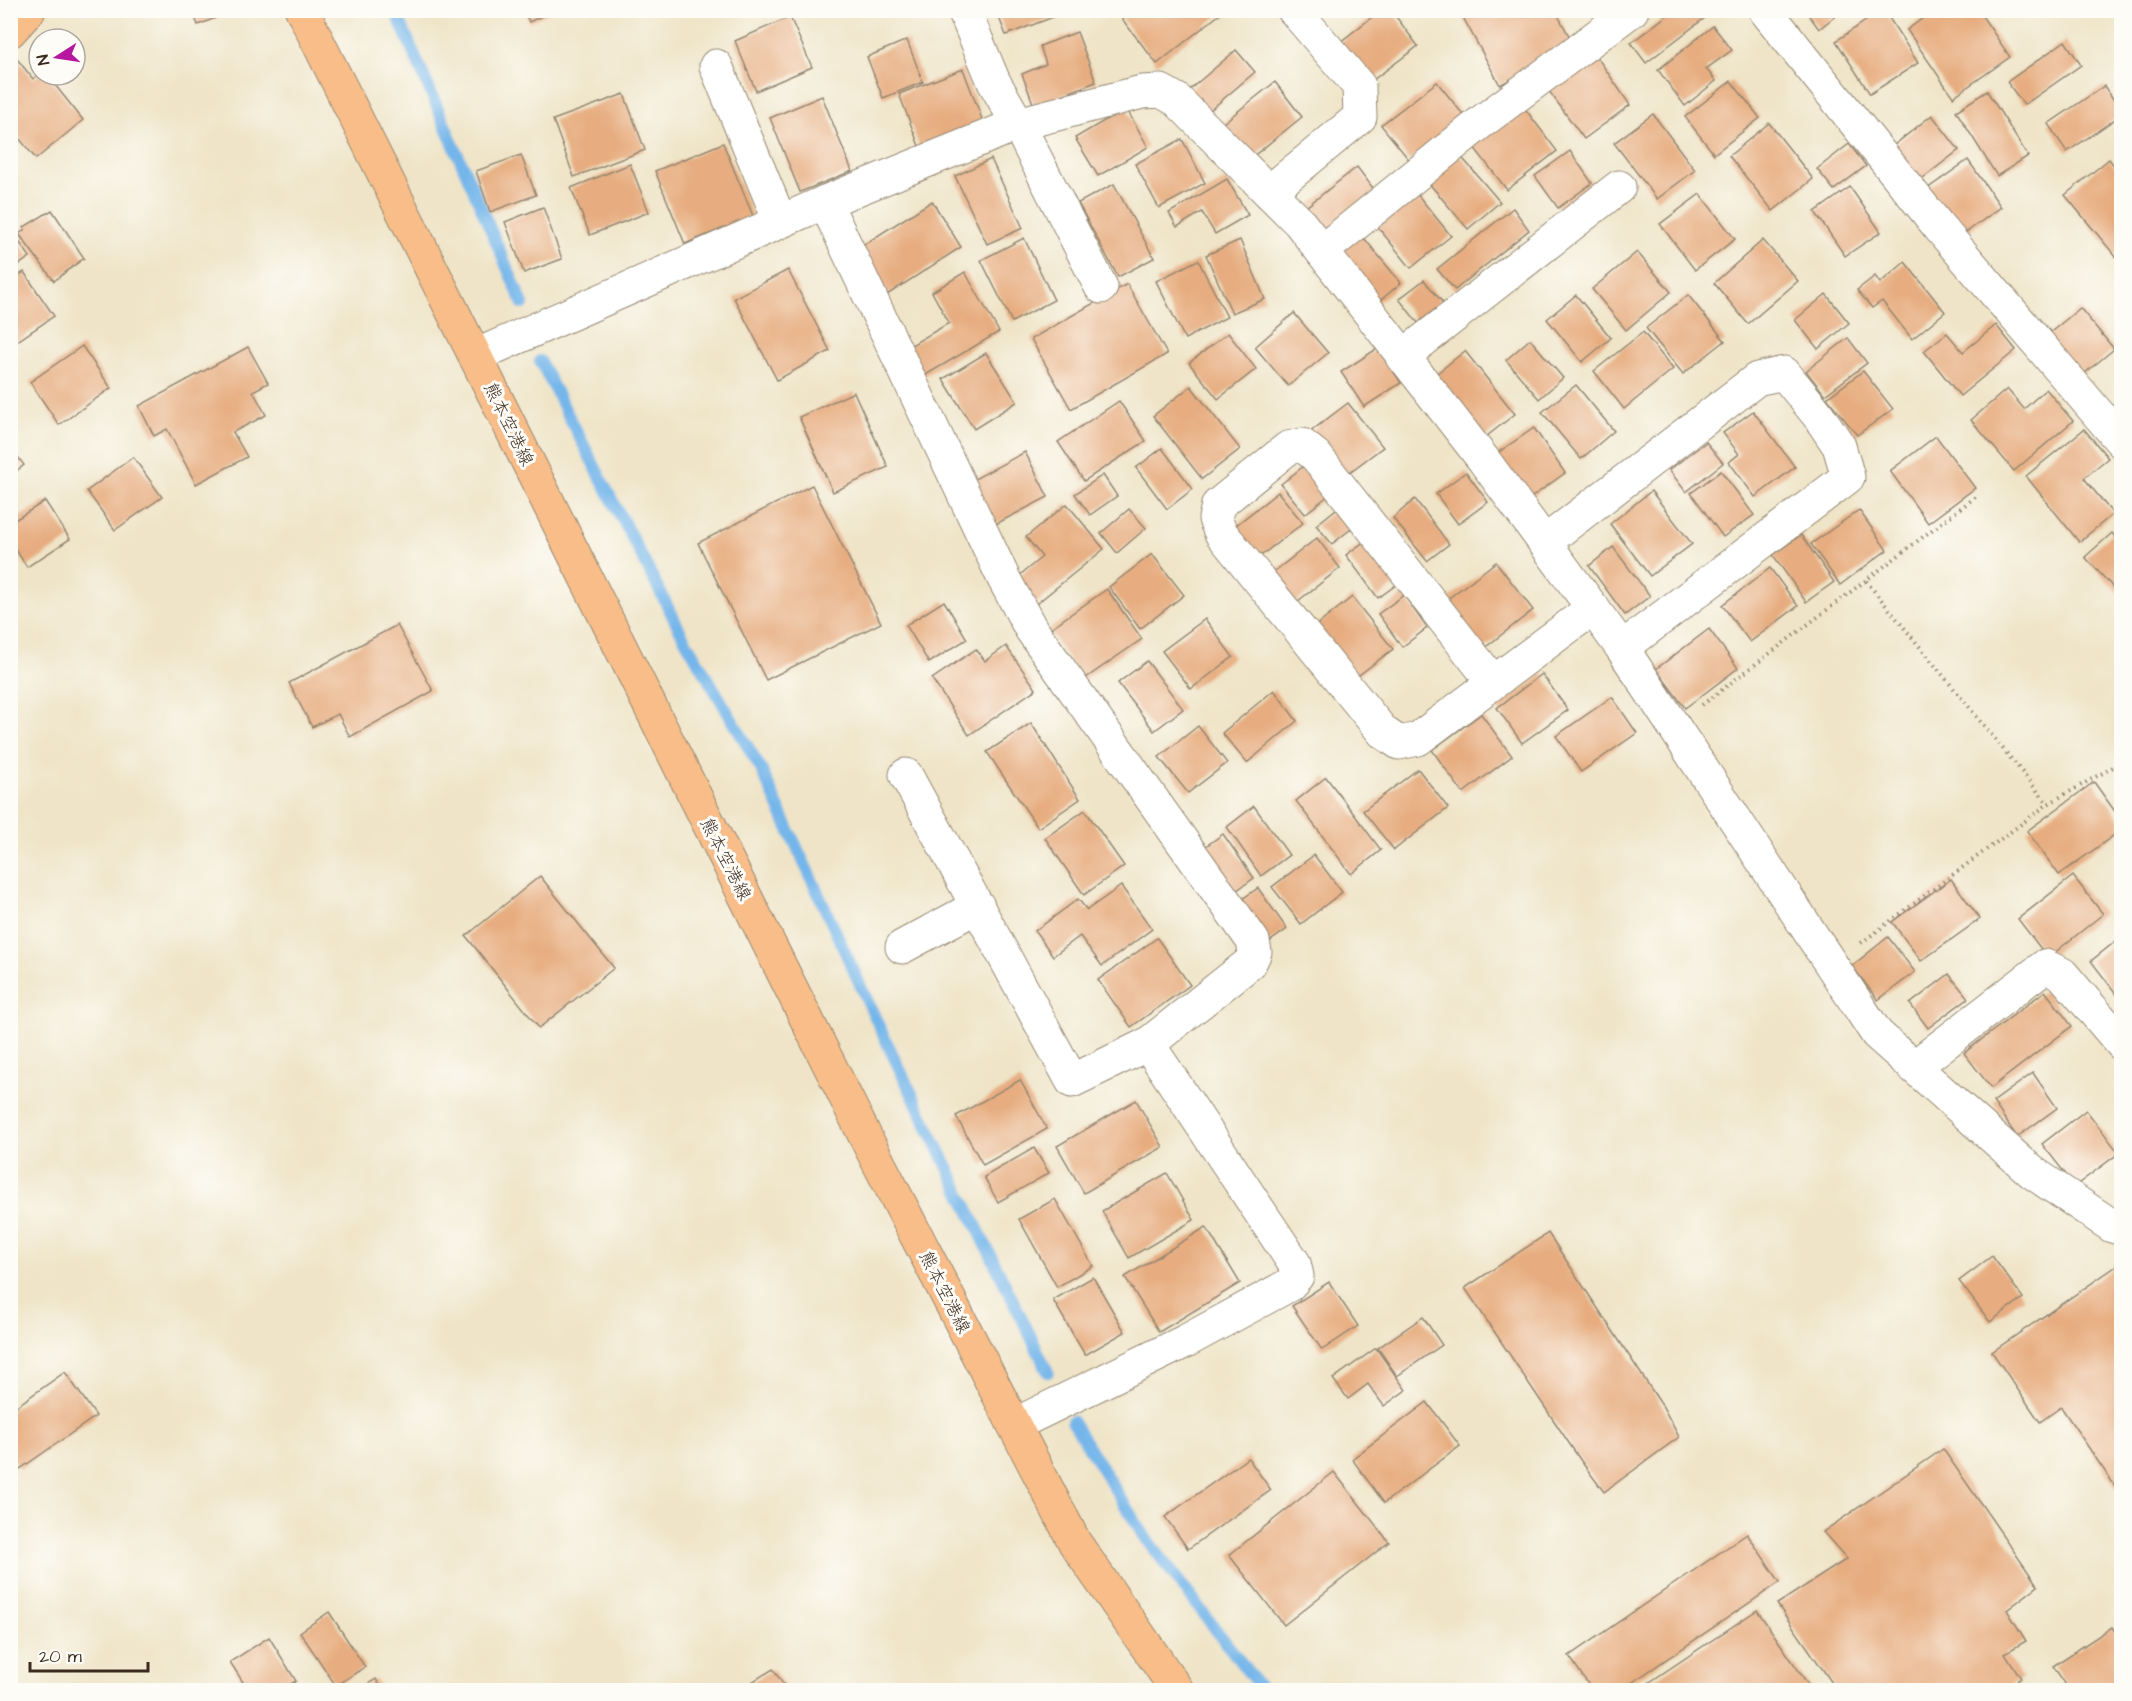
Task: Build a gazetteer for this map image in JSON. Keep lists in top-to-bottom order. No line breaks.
{"streets":{"main road":["熊本空港線"]},"scale_bar":"20 m","north":"left"}
